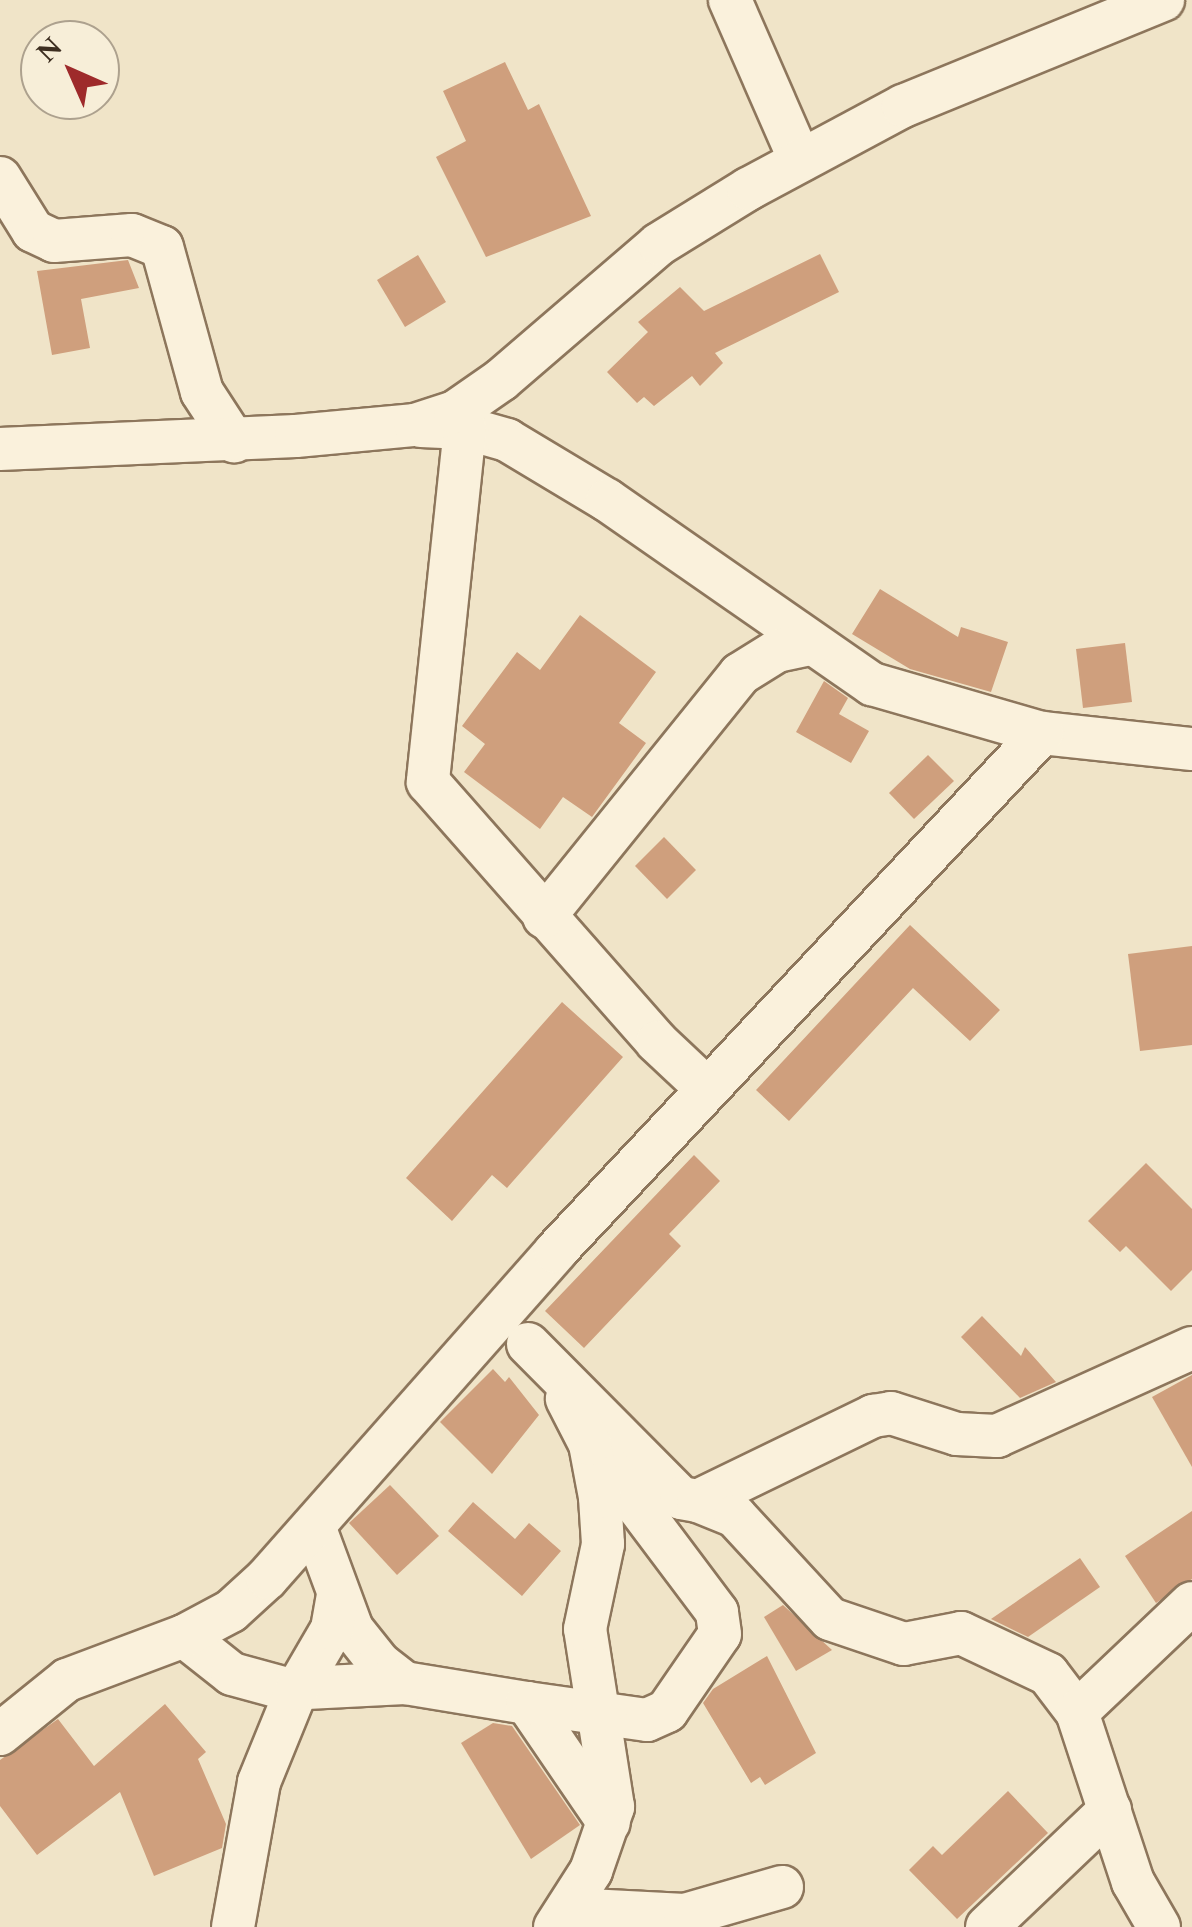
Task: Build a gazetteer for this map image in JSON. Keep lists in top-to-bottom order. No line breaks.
{"north":"top left"}
